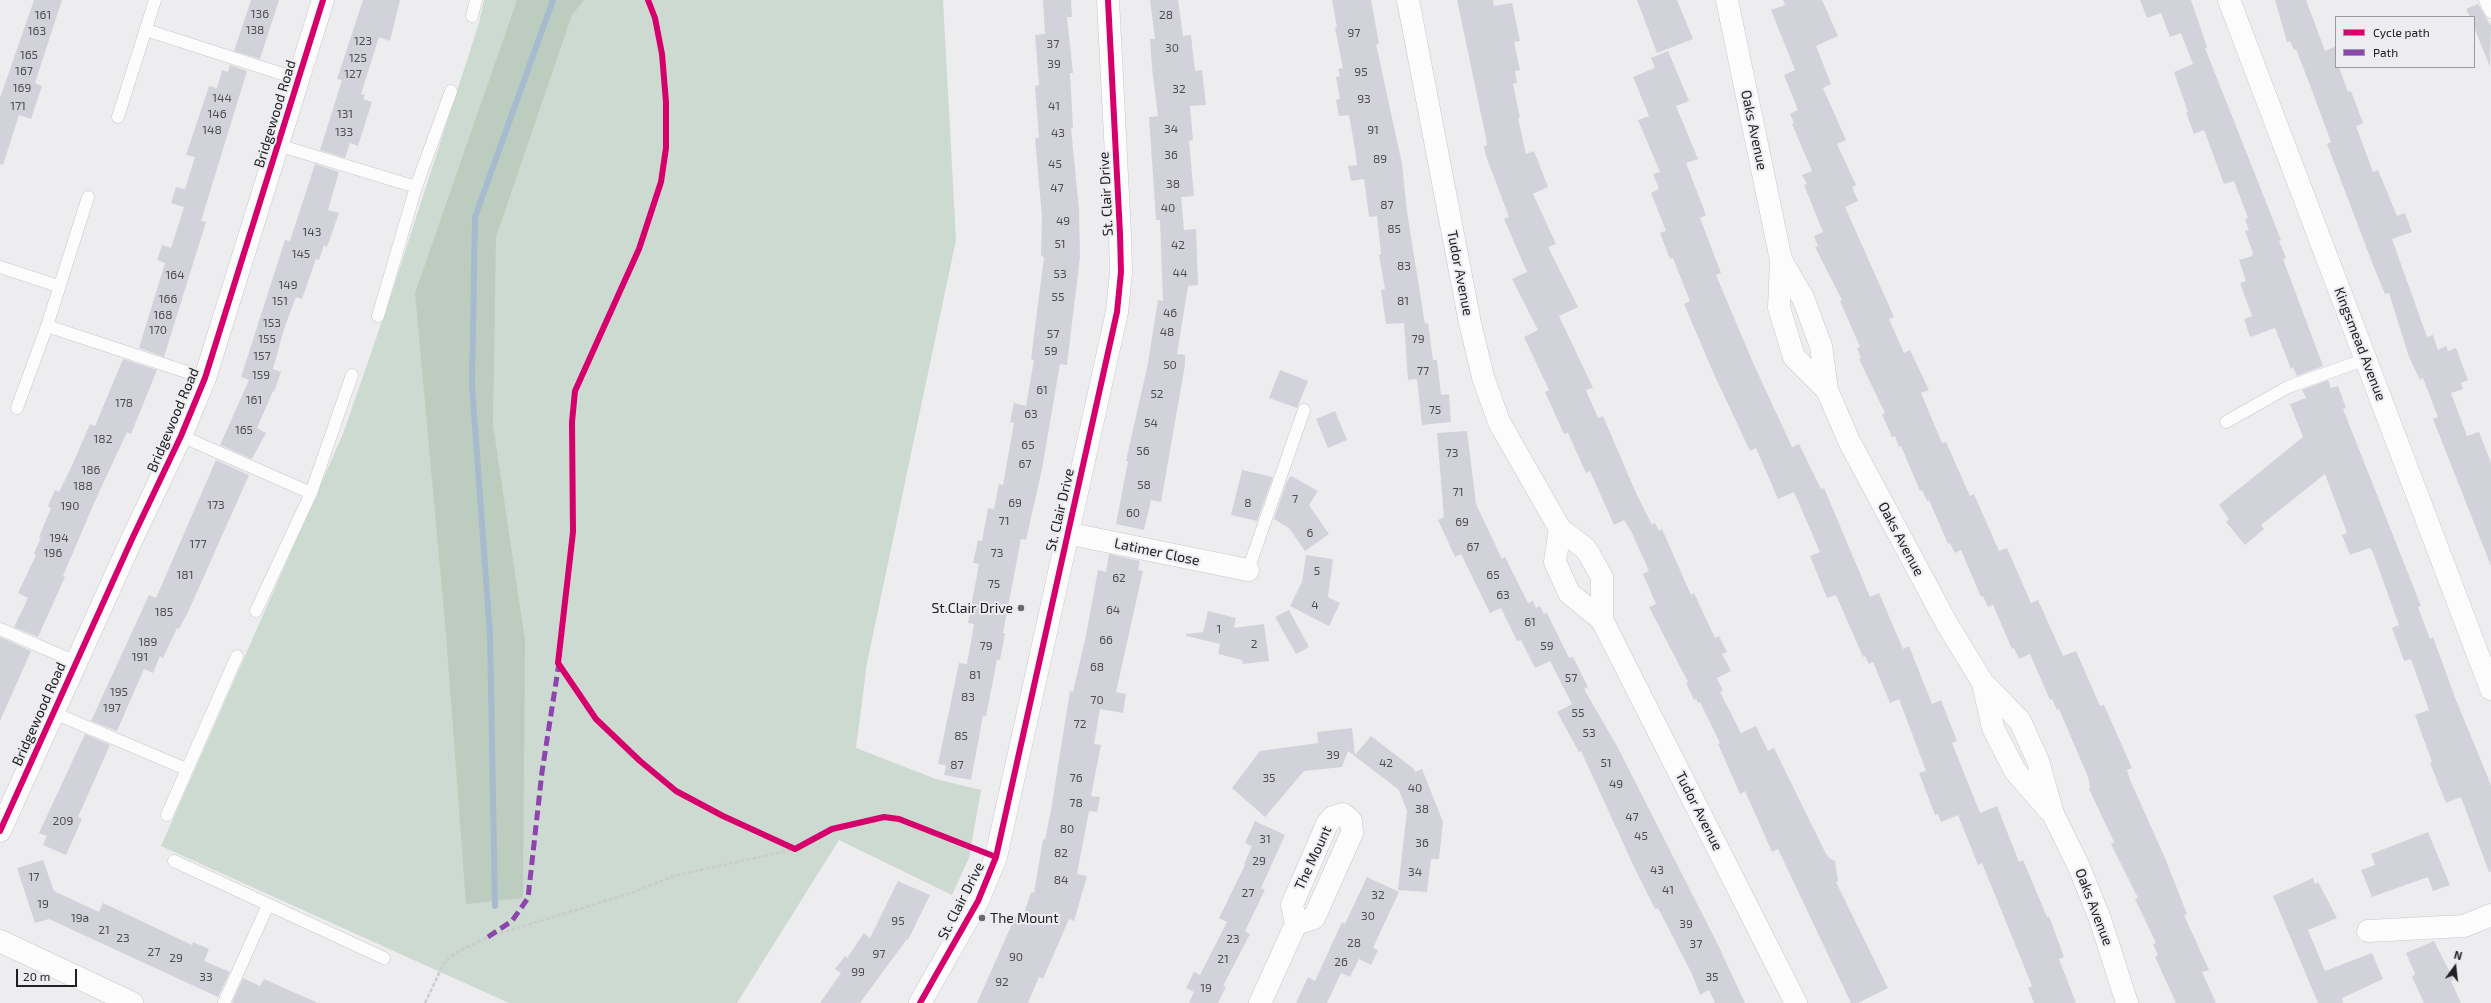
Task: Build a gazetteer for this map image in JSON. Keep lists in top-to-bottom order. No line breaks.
{"streets":{"street":["Bridgewood Road","Oaks Avenue","St. Clair Drive","Tudor Avenue","Kingsmead Avenue","Latimer Close"]},"crossings":[["St. Clair Drive","Latimer Close"]],"places":["St.Clair Drive","The Mount"],"house_numbers":["136","161","28","138","163","97","123","37","30","165","125","39","167","95","127","169","32","144","93","171","41","146","131","34","148","91","133","43","36","89","45","38","47","87","40","49","85","143","51","42","145","83","44","53","164","149","55","166","151","81","46","168","153","170","48","57","155","79","59","157","50","77","159","61","52","161","178","75","63","54","165","182","65","56","73","67","186","58","188","71","7","69","8","173","190","60","71","69","6","194","177","67","196","73","5","181","65","62","75","63","4","64","185","61","1","66","189","2","79","59","191","68","81","57","195","83","70","197","55","72","53","85","39","42","51","87","76","35","49","40","78","38","47","209","80","45","31","36","82","29","43","34","17","84","41","27","32","19","30","19a","95","39","21","23","23","28","37","27","97","90","29","21","26","99","33","35","92","19"],"legend":["Cycle path","Path"],"scale_bar":"20 m","north":"top"}
